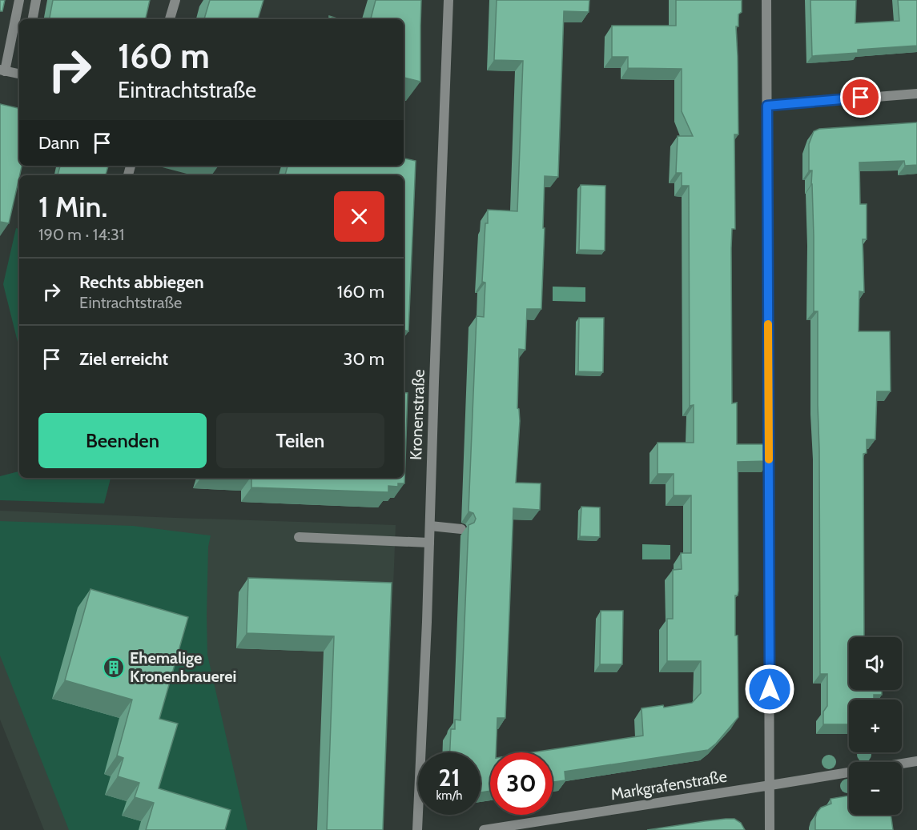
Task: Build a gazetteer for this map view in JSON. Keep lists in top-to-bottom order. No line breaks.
{"streets":{"street":["Kronenstraße","Markgrafenstraße"]},"places":{"building":["Ehemalige Kronenbrauerei"]},"page":{"turn":["160 m","Eintrachtstraße"],"then":"Dann","heading":["1 Min.","190 m · 14:31"],"list":[{"name":"Rechts abbiegen","note":"Eintrachtstraße","value":"160 m"},{"name":"Ziel erreicht","value":"30 m"}],"buttons":["Beenden","Teilen"],"map_buttons":["+","−"],"speed":"21 km/h","limit":"30"}}
